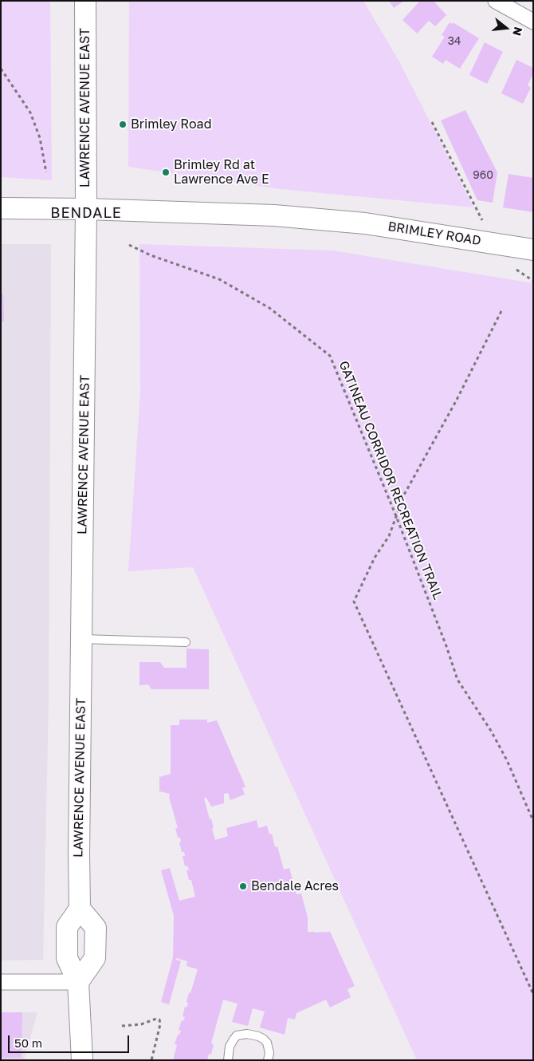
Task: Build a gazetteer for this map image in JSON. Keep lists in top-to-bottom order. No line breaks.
{"streets":{"main road":["LAWRENCE AVENUE EAST","BRIMLEY ROAD"],"path":["GATINEAU CORRIDOR RECREATION TRAIL"]},"crossings":[["LAWRENCE AVENUE EAST","BRIMLEY ROAD"]],"districts":["BENDALE"],"places":["Brimley Road","Brimley Rd at Lawrence Ave E","Bendale Acres"],"house_numbers":["34","960"],"scale_bar":"50 m","north":"right"}
